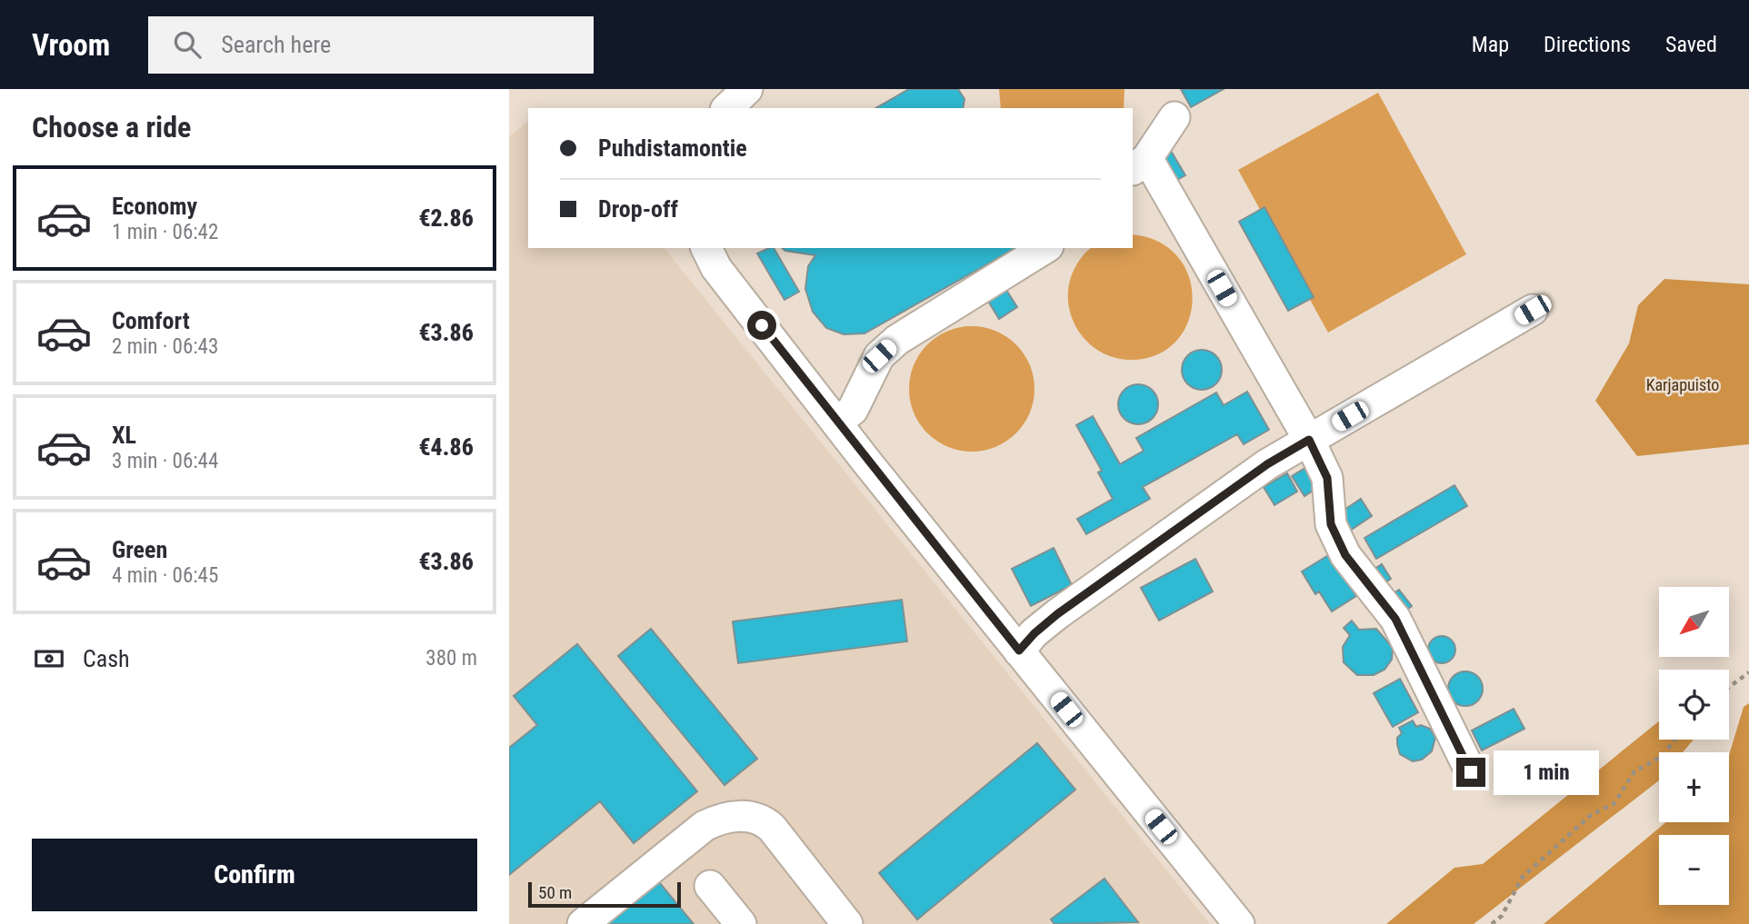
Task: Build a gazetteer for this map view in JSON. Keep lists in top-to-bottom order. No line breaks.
{"parks":["Karjapuisto"],"scale_bar":"50 m","north":"bottom left","page":{"header":"Vroom","search":"Search here","nav":["Map","Directions","Saved"],"heading":"Choose a ride","banner":["Puhdistamontie","Drop-off"],"list":[{"name":"Economy","note":"1 min · 06:42","value":"€2.86"},{"name":"Comfort","note":"2 min · 06:43","value":"€3.86"},{"name":"XL","note":"3 min · 06:44","value":"€4.86"},{"name":"Green","note":"4 min · 06:45","value":"€3.86"}],"map_buttons":["+","−"],"pay":["Cash","380 m"],"bubble":"1 min","buttons":"Confirm","scale":"50 m"}}
